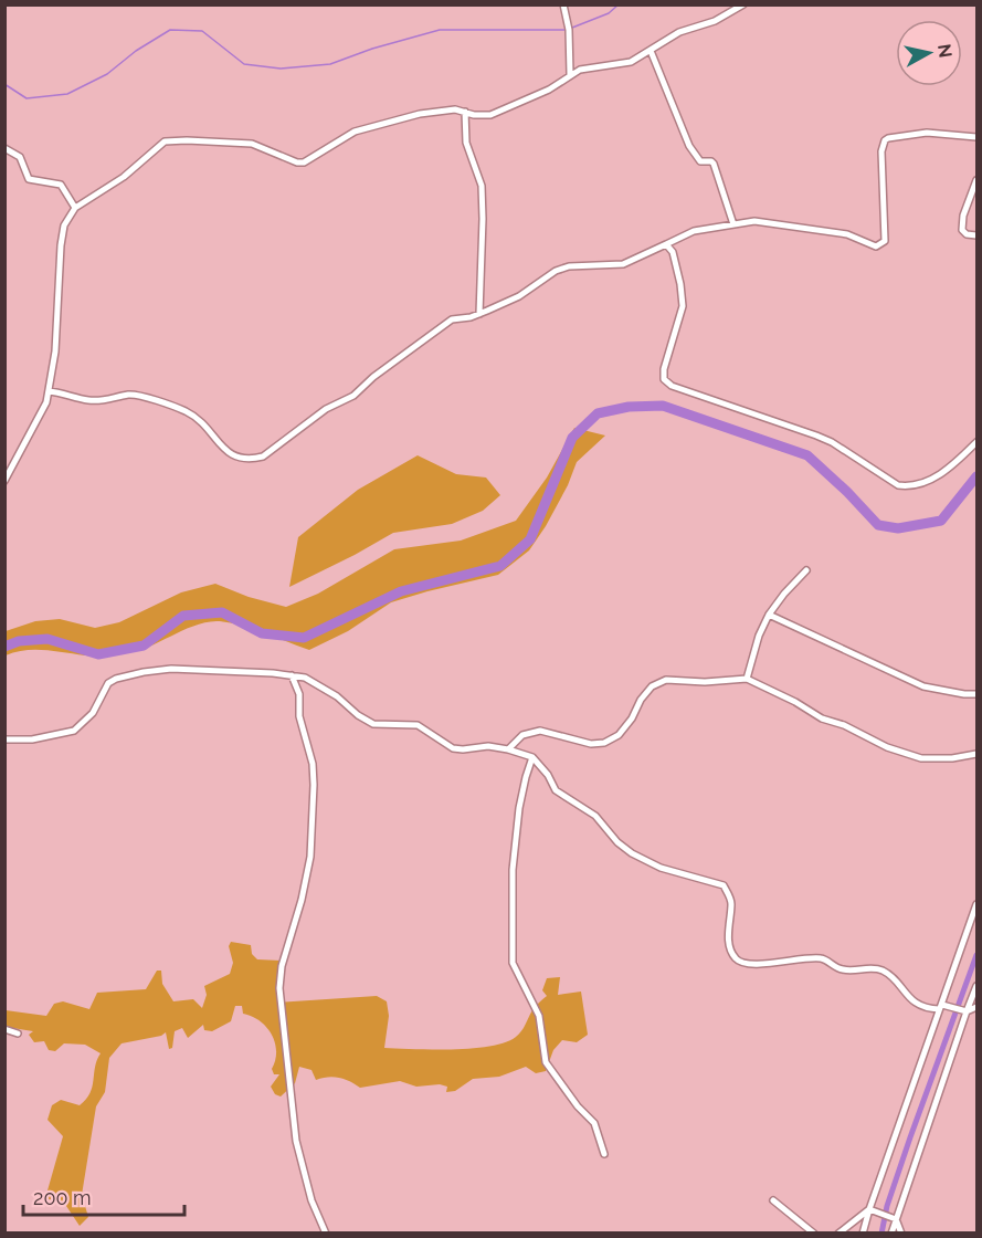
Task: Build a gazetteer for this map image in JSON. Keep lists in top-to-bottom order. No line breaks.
{"scale_bar":"200 m","north":"right"}
